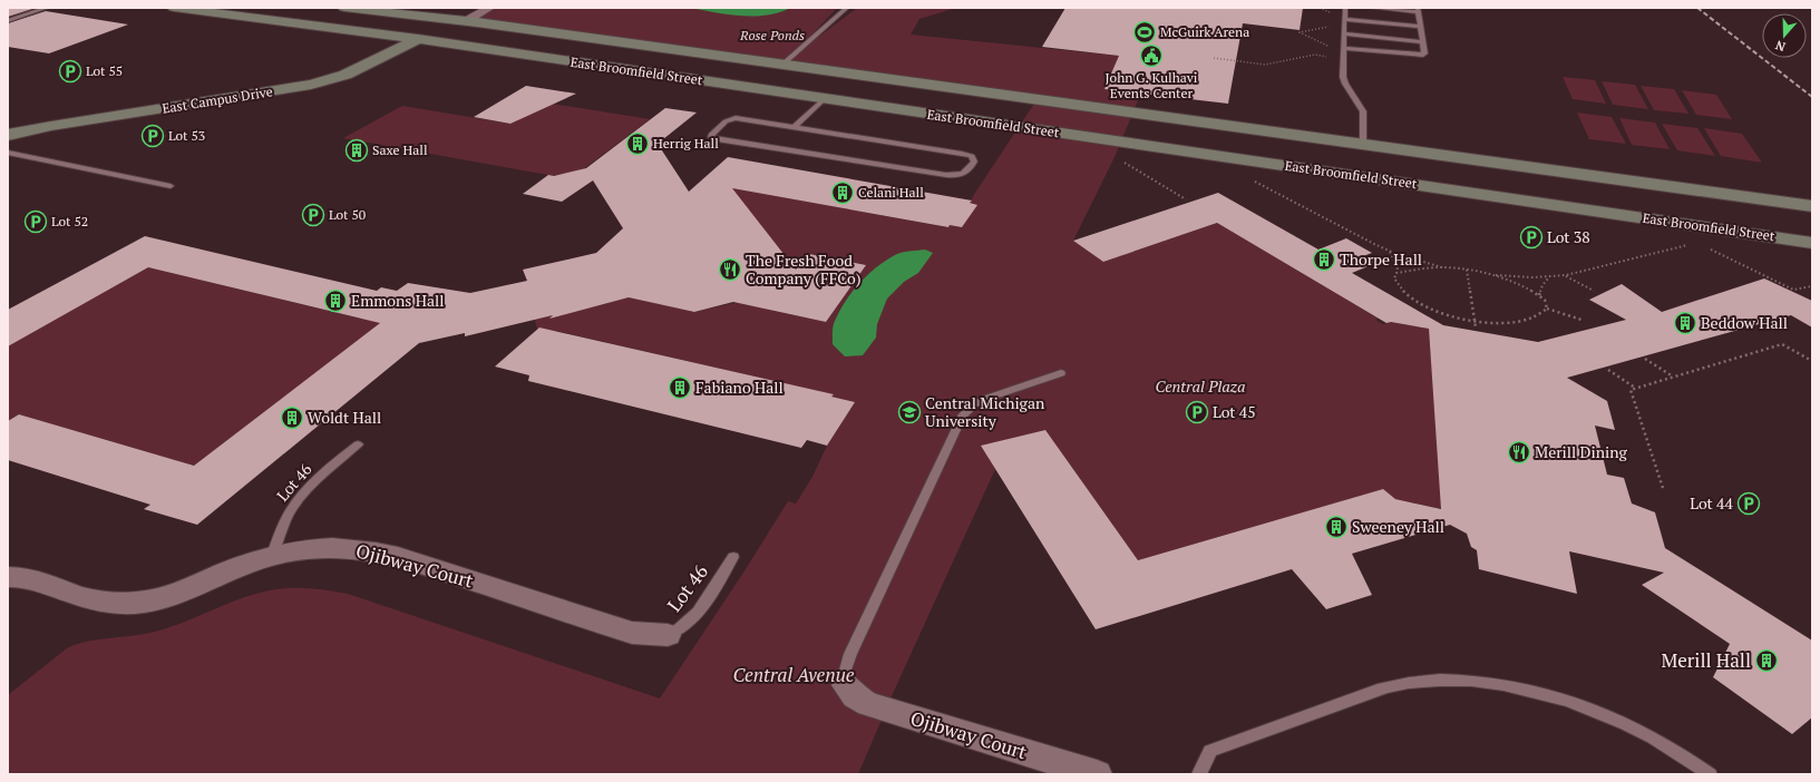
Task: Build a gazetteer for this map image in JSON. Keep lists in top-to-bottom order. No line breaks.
{"streets":{"main road":["East Broomfield Street","East Campus Drive"],"street":["Ojibway Court"],"lane":["Lot 46"]},"crossings":[["East Broomfield Street","East Campus Drive"],["Lot 46","Ojibway Court"]],"parks":["Rose Ponds","Central Plaza","Central Avenue"],"places":{"sports":["McGuirk Arena"],"public building":["John G. Kulhavi Events Center"],"parking":["Lot 55","Lot 53","Lot 50","Lot 52","Lot 38","Lot 45","Lot 44"],"building":["Herrig Hall","Saxe Hall","Celani Hall","Thorpe Hall","Emmons Hall","Beddow Hall","Fabiano Hall","Woldt Hall","Sweeney Hall","Merill Hall"],"restaurant":["The Fresh Food Company (FFCo)","Merill Dining"],"school or university":["Central Michigan University"]},"north":"bottom"}
